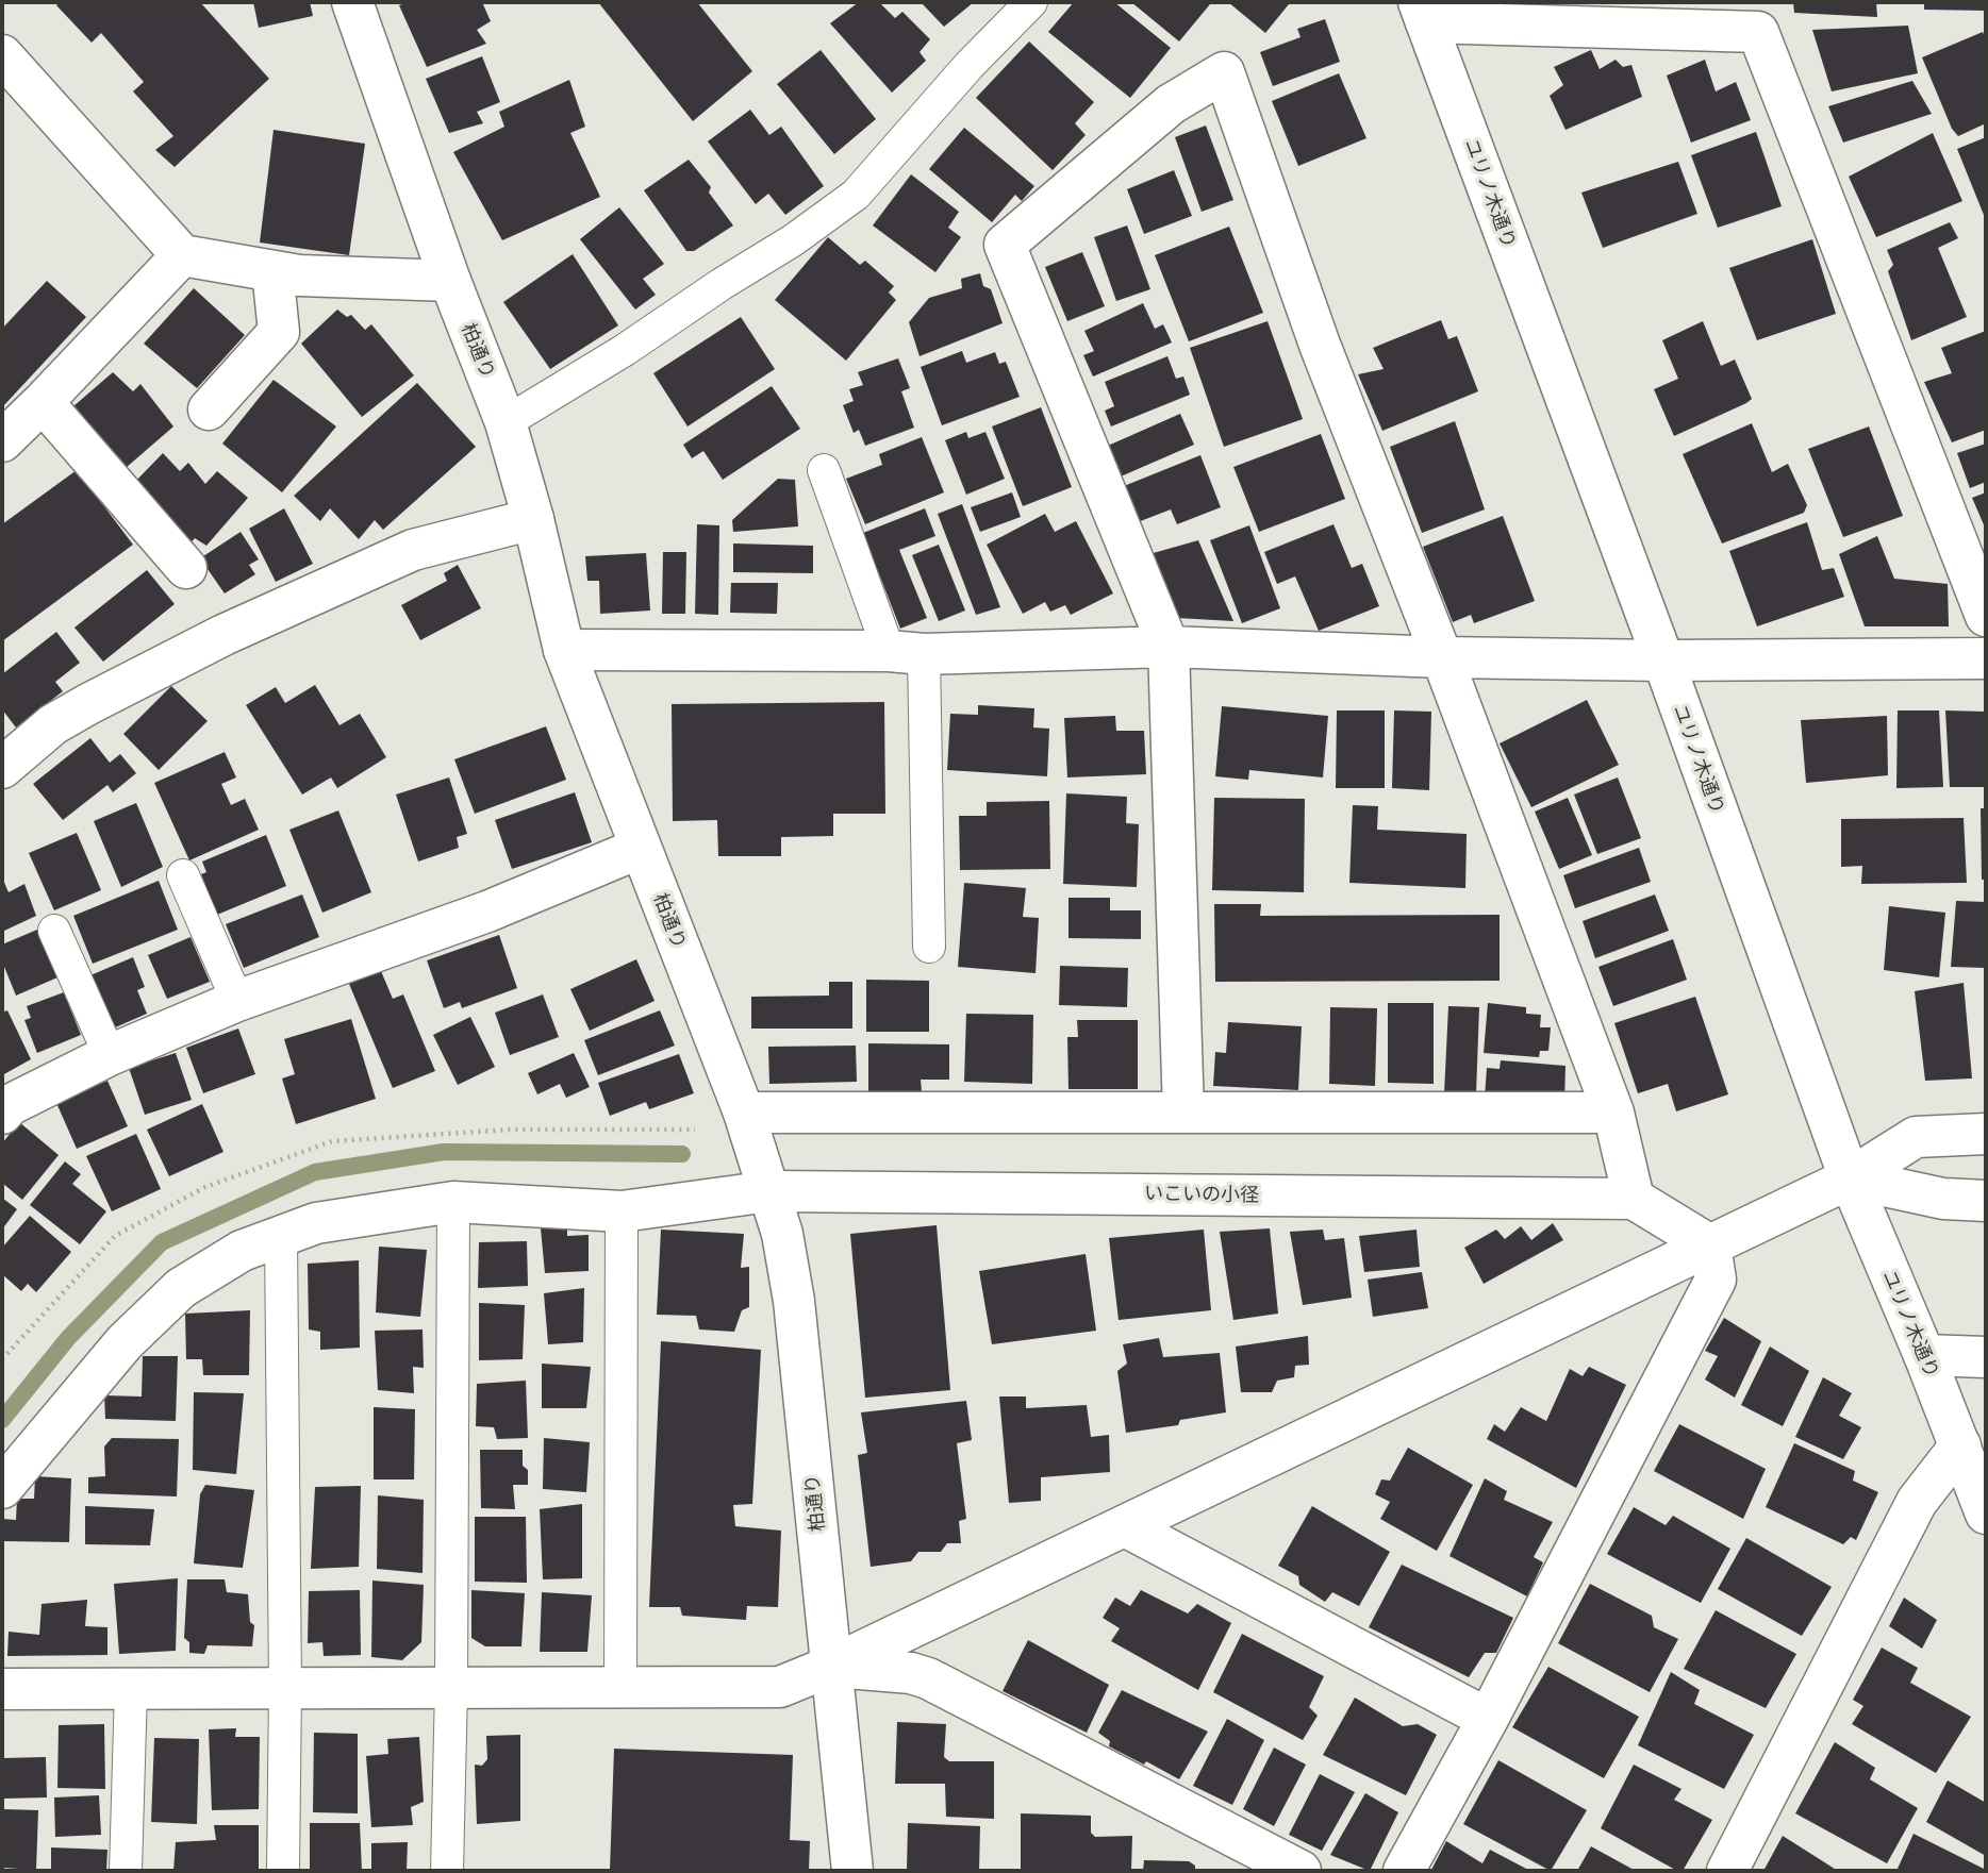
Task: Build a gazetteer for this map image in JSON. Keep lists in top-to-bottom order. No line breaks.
{"streets":{"street":["ユリノ木通り","柏通り","いこいの小径"]},"crossings":[["柏通り","いこいの小径"]]}
